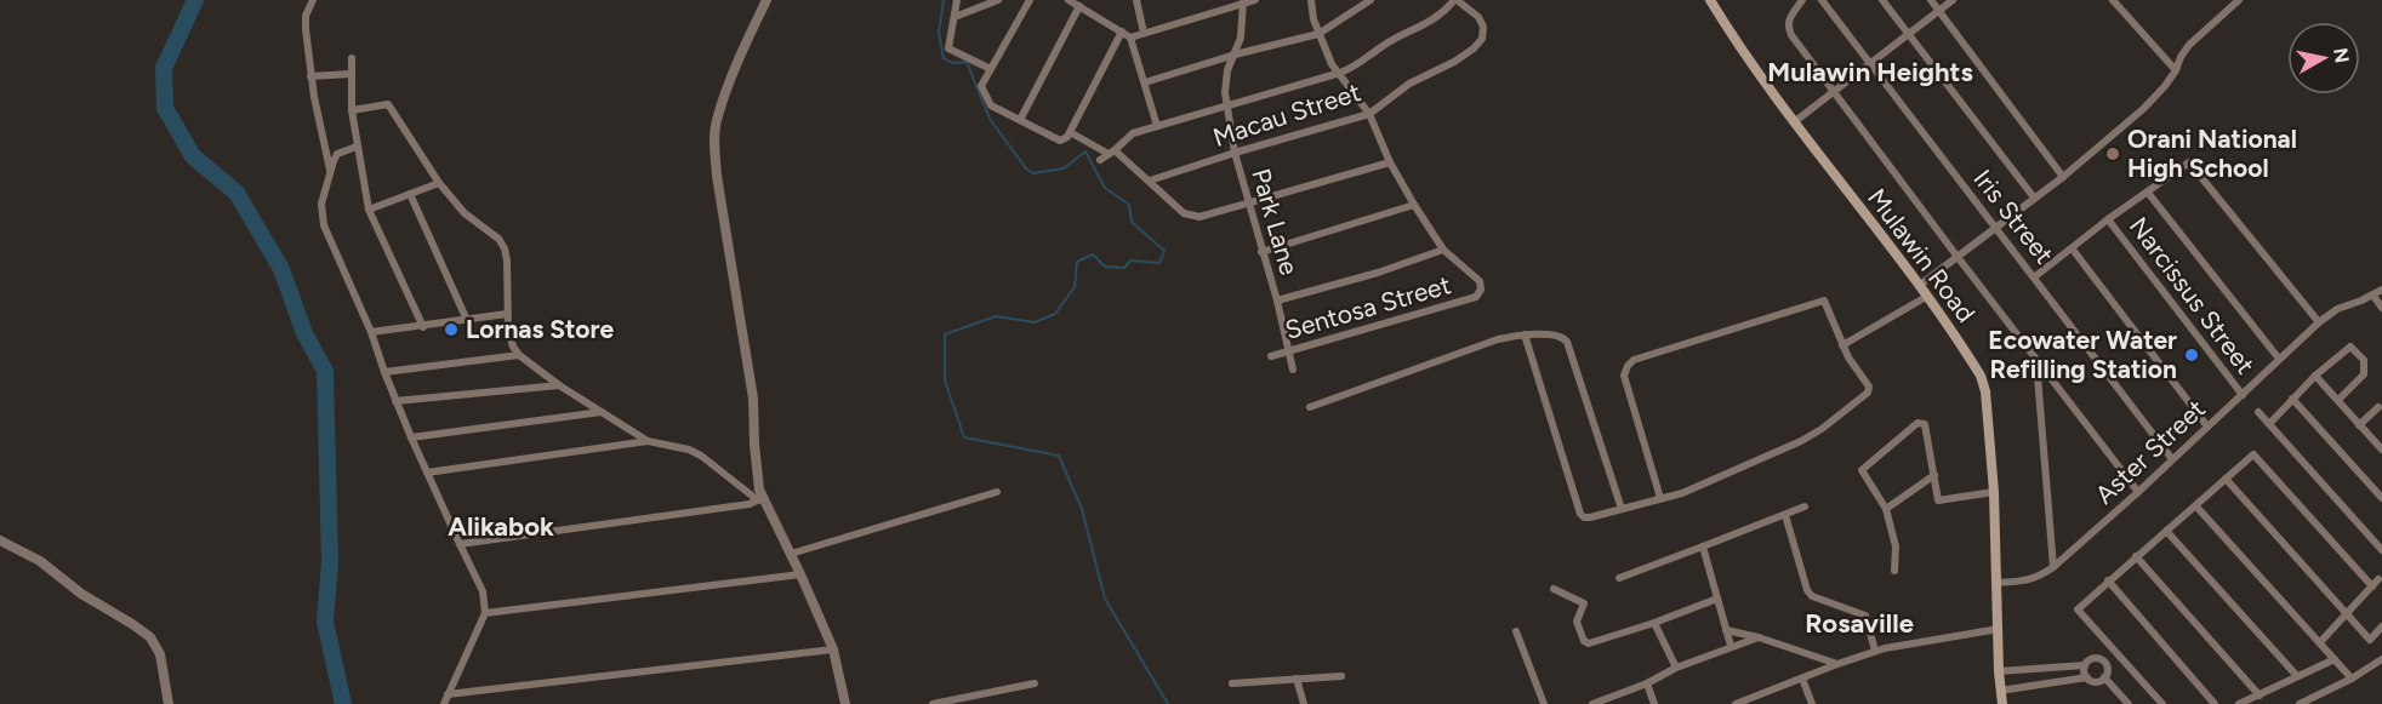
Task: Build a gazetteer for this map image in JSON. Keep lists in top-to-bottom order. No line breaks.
{"streets":{"main road":["Mulawin Road"],"street":["Macau Street","Iris Street","Park Lane","Narcissus Street","Sentosa Street","Aster Street"]},"crossings":[["Macau Street","Park Lane"],["Iris Street","Aster Street"],["Park Lane","Sentosa Street"],["Mulawin Road","Aster Street"],["Narcissus Street","Aster Street"]],"districts":["Mulawin Heights","Alikabok","Rosaville"],"places":["Orani National High School","Lornas Store","Ecowater Water Refilling Station"],"north":"right"}
